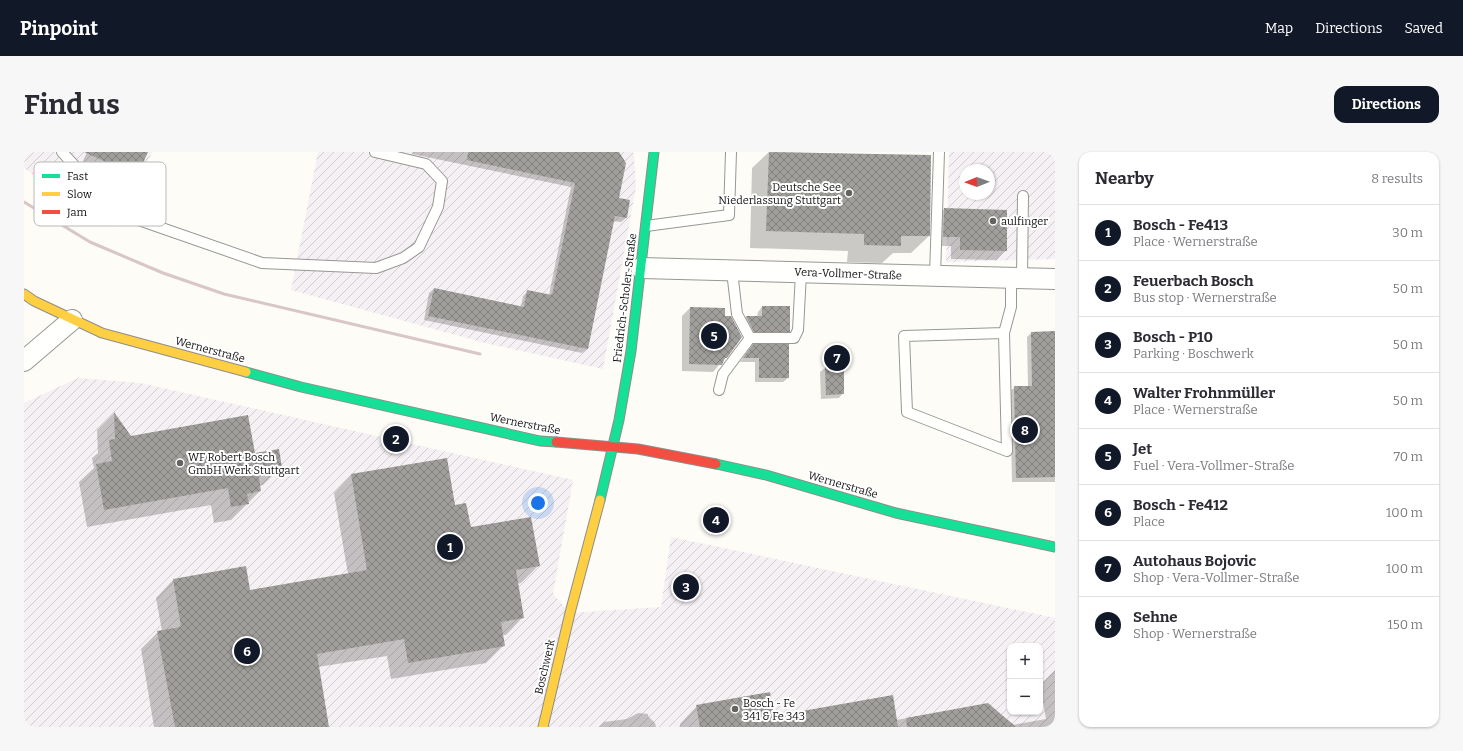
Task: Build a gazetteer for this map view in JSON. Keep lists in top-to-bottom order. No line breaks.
{"streets":{"main road":["Friedrich-Scholer-Straße","Wernerstraße","Boschwerk"],"street":["Vera-Vollmer-Straße"]},"crossings":[["Vera-Vollmer-Straße","Friedrich-Scholer-Straße"],["Friedrich-Scholer-Straße","Wernerstraße"],["Friedrich-Scholer-Straße","Boschwerk"]],"places":["Deutsche See Niederlassung Stuttgart","aulfinger","WF Robert Bosch GmbH Werk Stuttgart","Bosch - Fe 341 & Fe 343"],"legend":["Fast","Slow","Jam"],"north":"left","page":{"header":"Pinpoint","nav":["Map","Directions","Saved"],"buttons":"Directions","title":"Find us","heading":["Nearby","8 results"],"list":[{"mark":"1","name":"Bosch - Fe413","note":"Place · Wernerstraße","value":"30 m"},{"mark":"2","name":"Feuerbach Bosch","note":"Bus stop · Wernerstraße","value":"50 m"},{"mark":"3","name":"Bosch - P10","note":"Parking · Boschwerk","value":"50 m"},{"mark":"4","name":"Walter Frohnmüller","note":"Place · Wernerstraße","value":"50 m"},{"mark":"5","name":"Jet","note":"Fuel · Vera-Vollmer-Straße","value":"70 m"},{"mark":"6","name":"Bosch - Fe412","note":"Place","value":"100 m"},{"mark":"7","name":"Autohaus Bojovic","note":"Shop · Vera-Vollmer-Straße","value":"100 m"},{"mark":"8","name":"Sehne","note":"Shop · Wernerstraße","value":"150 m"}],"pins":["5","7","8","2","4","1","3","6"],"map_buttons":["+","−"]}}
